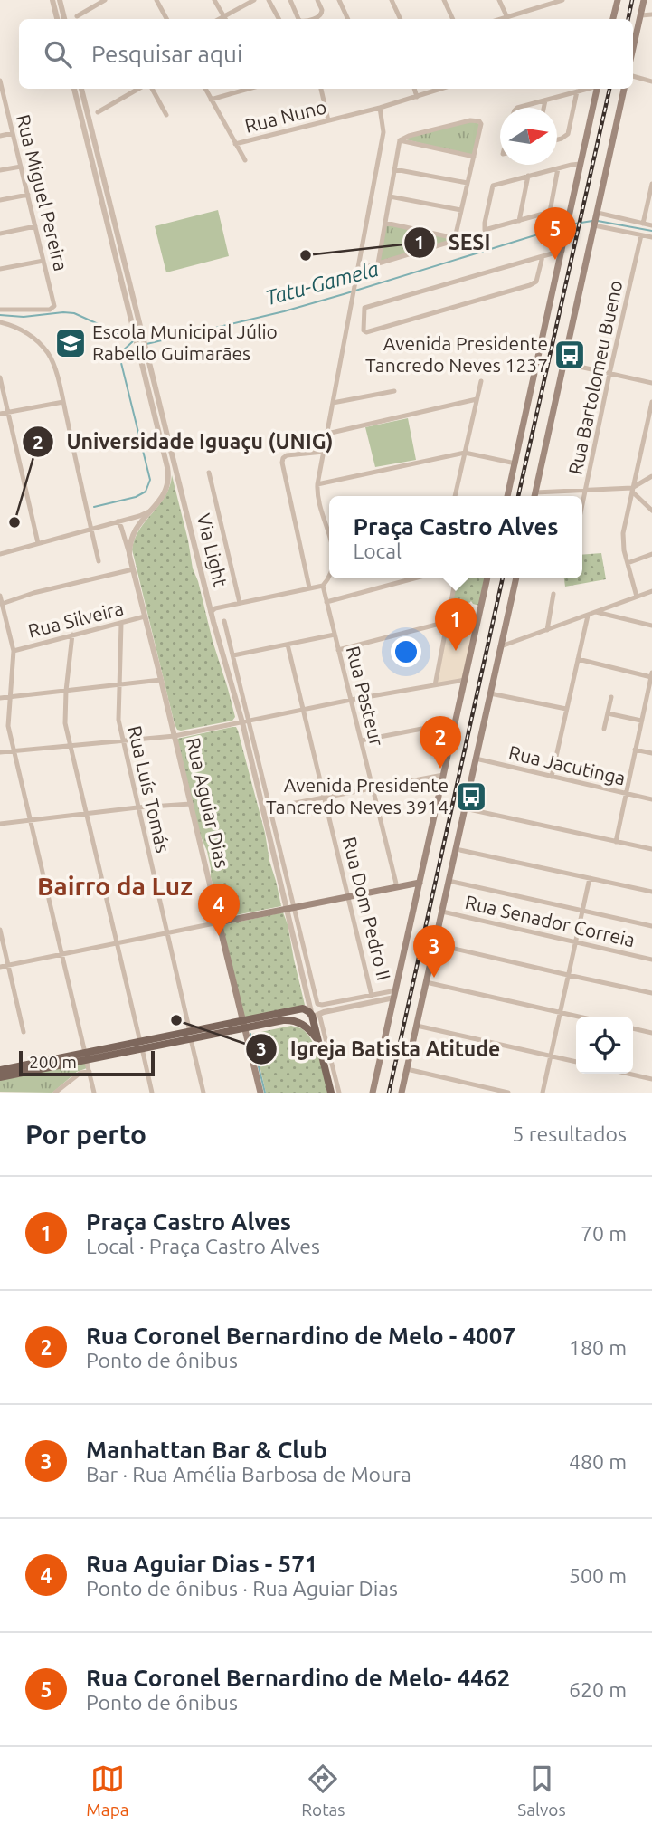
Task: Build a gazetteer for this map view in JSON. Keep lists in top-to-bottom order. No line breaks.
{"streets":{"main road":["Rua Aguiar Dias"],"street":["Rua Nuno","Rua Miguel Pereira","Rua Bartolomeu Bueno","Via Light","Rua Silveira","Rua Pasteur","Rua Jacutinga","Rua Luís Tomás","Rua Dom Pedro II","Rua Senador Correia"]},"crossings":[["Rua Silveira","Rua Luís Tomás"],["Rua Silveira","Rua Aguiar Dias"]],"districts":["Bairro da Luz"],"water":["Tatu-Gamela"],"places":{"other":["SESI","Universidade Iguaçu (UNIG)","Igreja Batista Atitude"],"school or university":["Escola Municipal Júlio Rabello Guimarães"],"bus stop":["Avenida Presidente Tancredo Neves 1237","Avenida Presidente Tancredo Neves 3914"]},"scale_bar":"200 m","north":"right","page":{"search":"Pesquisar aqui","pins":["5","1","2","4","3"],"popup":["Praça Castro Alves","Local"],"scale":"200 m","heading":["Por perto","5 resultados"],"list":[{"mark":"1","name":"Praça Castro Alves","note":"Local · Praça Castro Alves","value":"70 m"},{"mark":"2","name":"Rua Coronel Bernardino de Melo - 4007","note":"Ponto de ônibus","value":"180 m"},{"mark":"3","name":"Manhattan Bar & Club","note":"Bar · Rua Amélia Barbosa de Moura","value":"480 m"},{"mark":"4","name":"Rua Aguiar Dias - 571","note":"Ponto de ônibus · Rua Aguiar Dias","value":"500 m"},{"mark":"5","name":"Rua Coronel Bernardino de Melo- 4462","note":"Ponto de ônibus","value":"620 m"}],"nav":["Mapa","Rotas","Salvos"]}}
